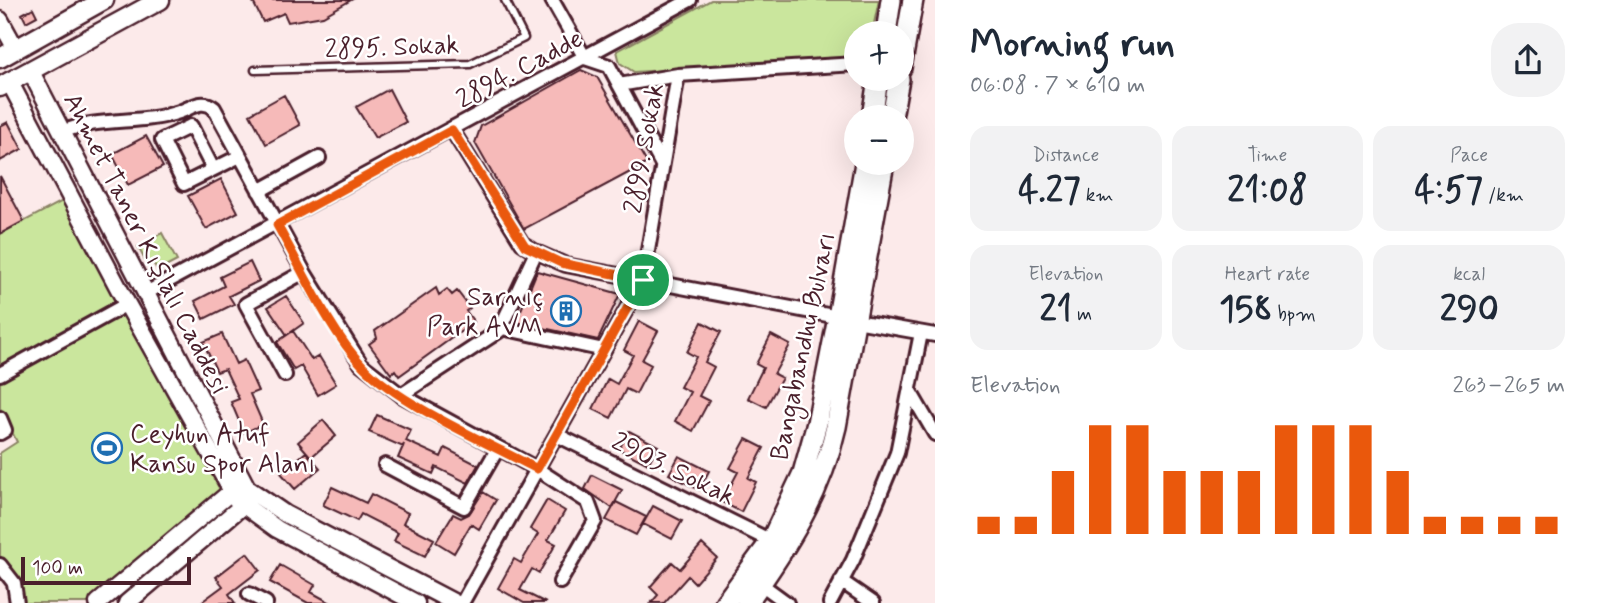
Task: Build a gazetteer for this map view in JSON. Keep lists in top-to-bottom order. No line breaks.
{"streets":{"main road":["Bangabandhu Bulvarı"],"street":["2894. Cadde","2899. Sokak","Ahmet Taner Kışlalı Caddesi","2903. Sokak"],"lane":["2895. Sokak"]},"crossings":[["2894. Cadde","Ahmet Taner Kışlalı Caddesi"],["2899. Sokak","2903. Sokak"],["Bangabandhu Bulvarı","2903. Sokak"]],"places":{"building":["Sarnıç Park AVM"],"sports":["Ceyhun Atuf Kansu Spor Alanı"]},"scale_bar":"100 m","page":{"heading":["Morning run","06:08 · 7 × 610 m"],"map_buttons":["+","−"],"stats":[["Distance","4.27 km"],["Time","21:08"],["Pace","4:57 /km"],["Elevation","21 m"],["Heart rate","158 bpm"],["kcal","290"]],"chart":["Elevation","263–265 m"],"scale":"100 m"}}
